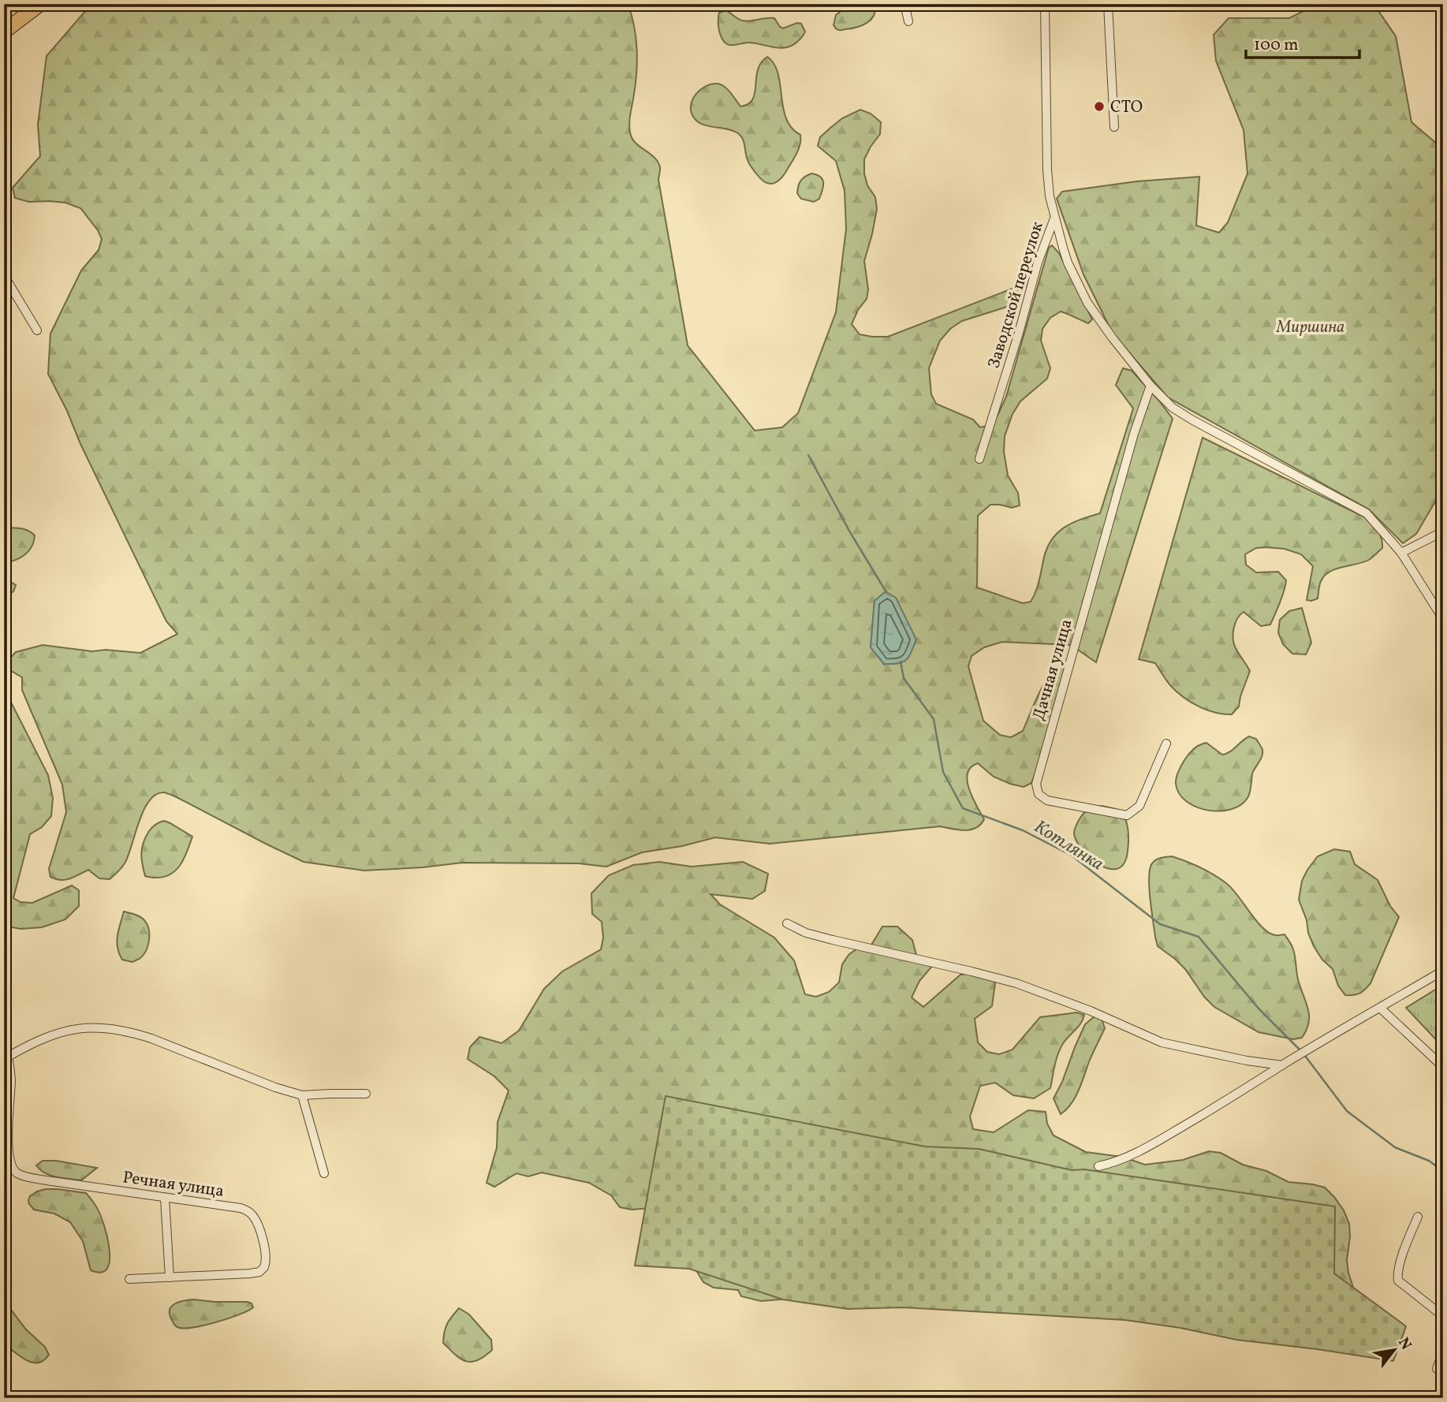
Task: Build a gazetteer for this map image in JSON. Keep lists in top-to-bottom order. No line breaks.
{"streets":{"street":["Заводской переулок","Дачная улица","Речная улица"]},"water":["Котлянка"],"parks":["Миршина"],"places":["СТО"],"scale_bar":"100 m","north":"top right"}
